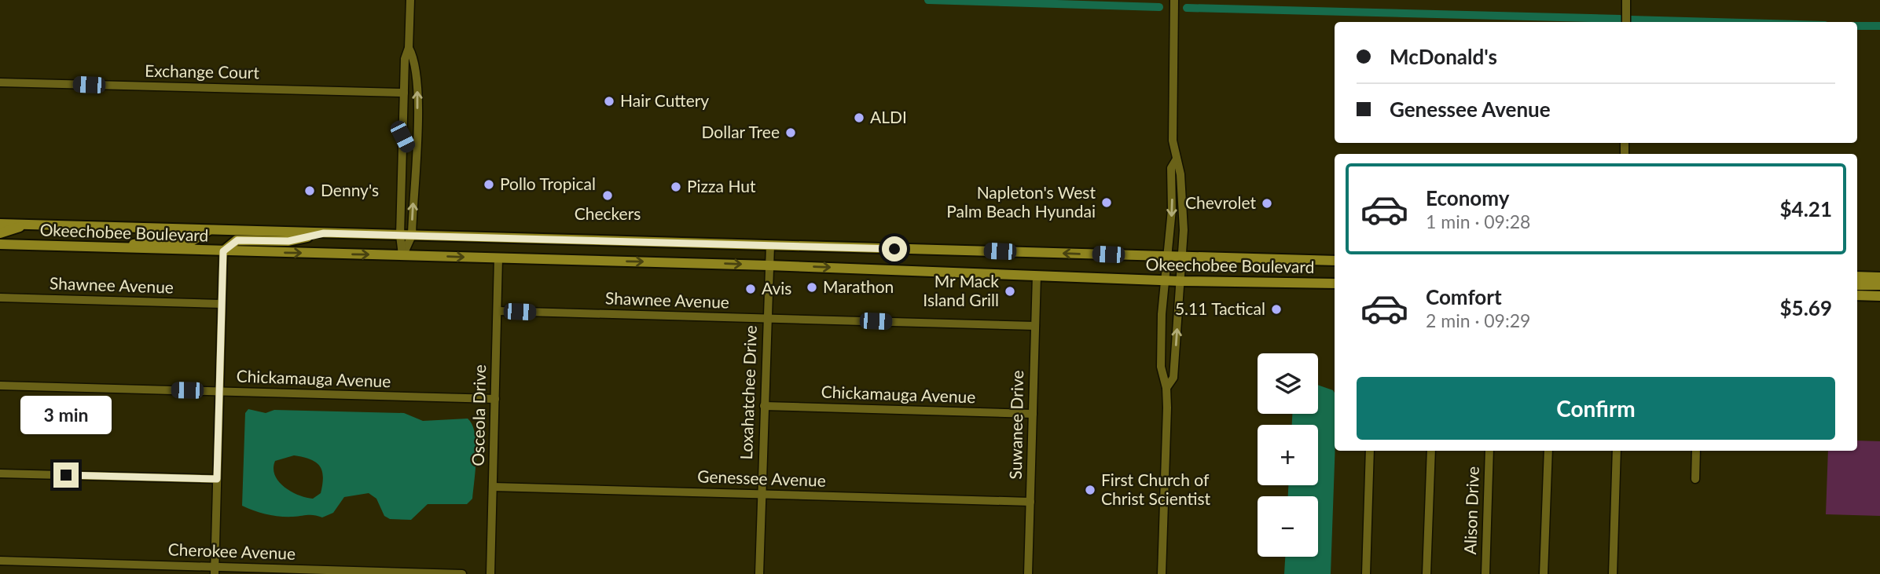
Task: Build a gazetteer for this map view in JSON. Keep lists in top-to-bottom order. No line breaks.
{"streets":{"main road":["Okeechobee Boulevard"],"street":["Exchange Court","Shawnee Avenue","Chickamauga Avenue","Loxahatchee Drive","Osceola Drive","Suwanee Drive","Genessee Avenue","Alison Drive","Cherokee Avenue"]},"crossings":[["Okeechobee Boulevard","Loxahatchee Drive"],["Okeechobee Boulevard","Osceola Drive"],["Okeechobee Boulevard","Suwanee Drive"],["Shawnee Avenue","Loxahatchee Drive"],["Shawnee Avenue","Osceola Drive"],["Shawnee Avenue","Suwanee Drive"],["Chickamauga Avenue","Loxahatchee Drive"],["Chickamauga Avenue","Osceola Drive"],["Chickamauga Avenue","Suwanee Drive"],["Loxahatchee Drive","Genessee Avenue"],["Osceola Drive","Genessee Avenue"],["Suwanee Drive","Genessee Avenue"]],"places":["Hair Cuttery","ALDI","Dollar Tree","Pollo Tropical","Pizza Hut","Denny's","Checkers","Napleton's West Palm Beach Hyundai","Chevrolet","Marathon","Avis","Mr Mack Island Grill","5.11 Tactical","First Church of Christ Scientist"],"page":{"banner":["McDonald's","Genessee Avenue"],"list":[{"name":"Economy","note":"1 min · 09:28","value":"$4.21"},{"name":"Comfort","note":"2 min · 09:29","value":"$5.69"}],"map_buttons":["+","−"],"buttons":"Confirm","bubble":"3 min"}}
